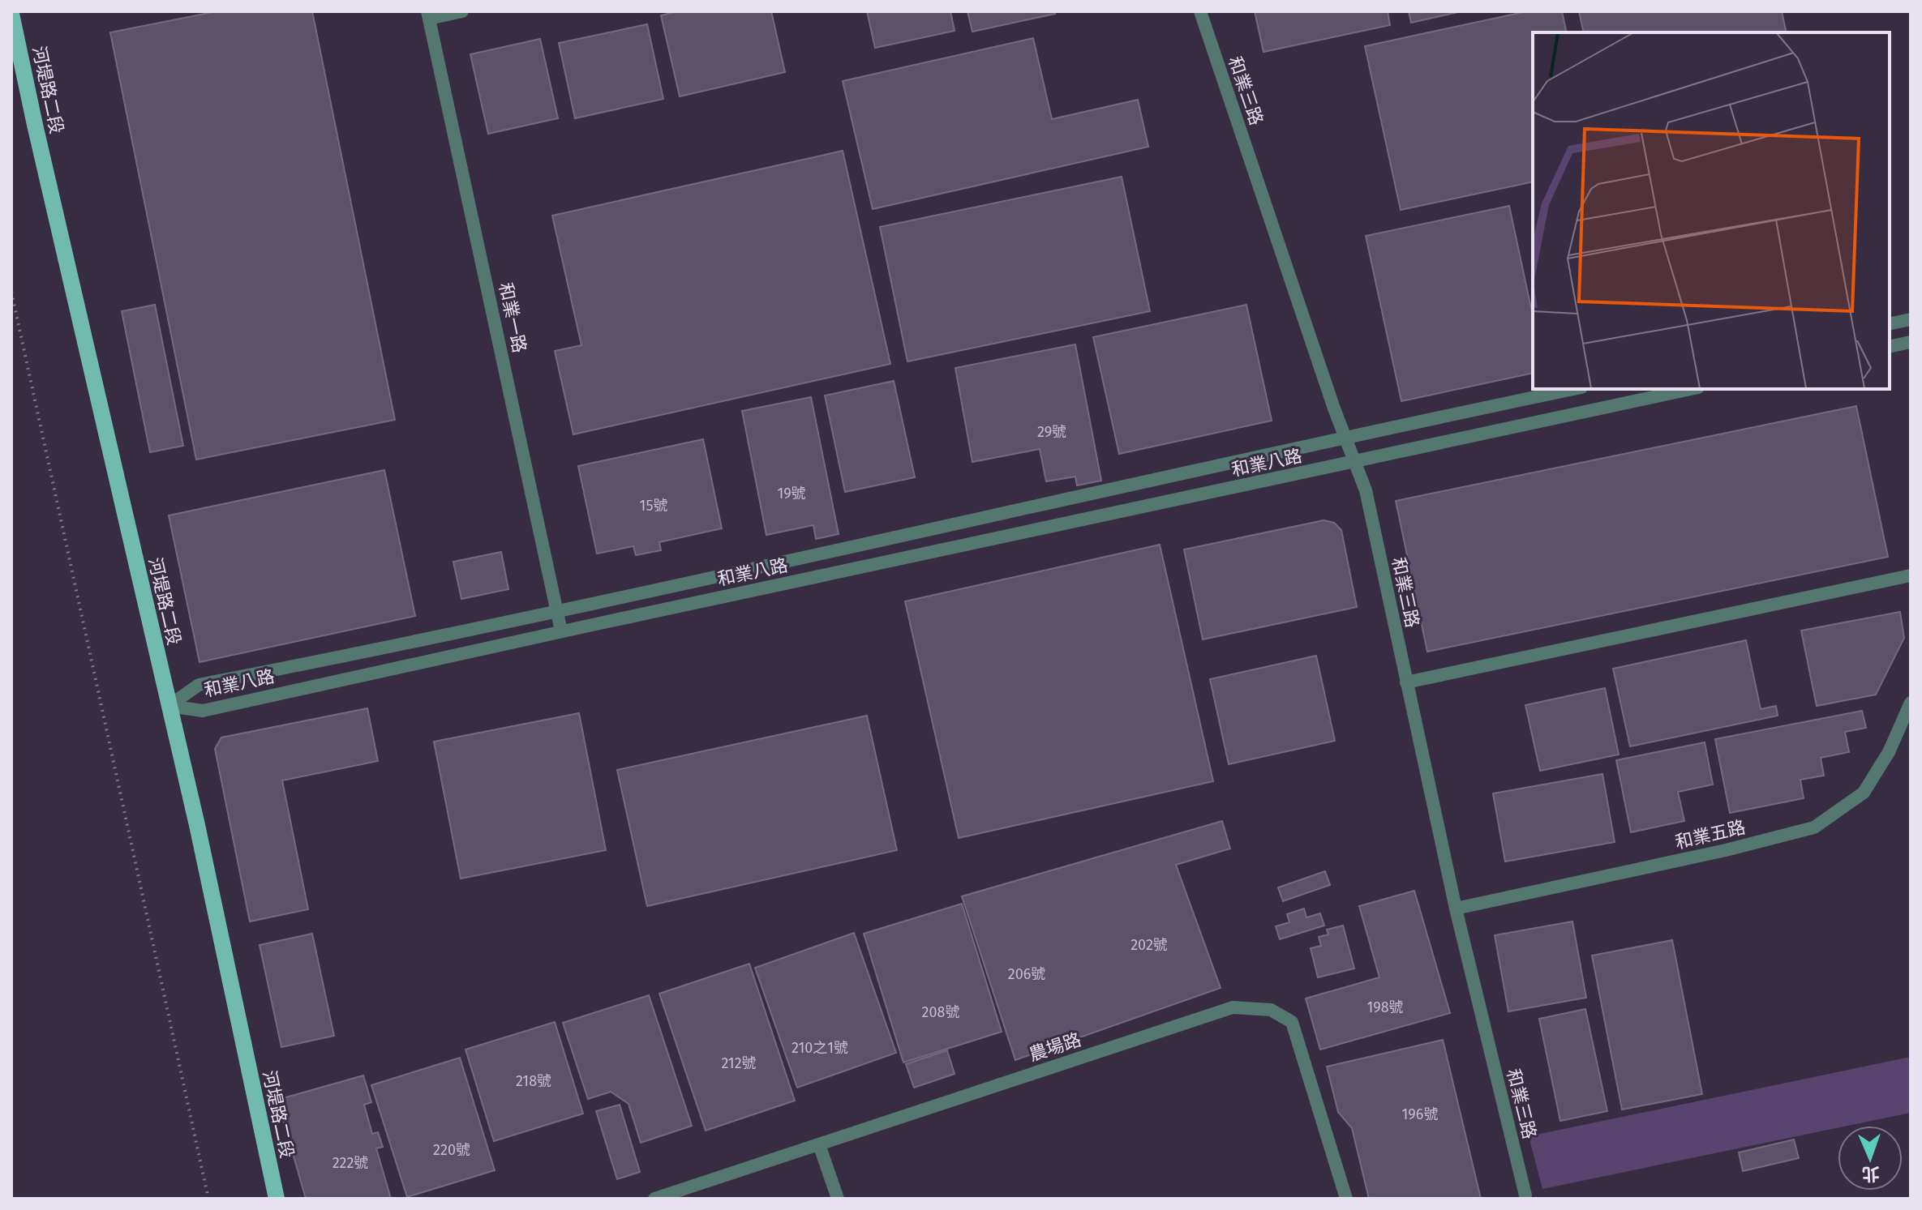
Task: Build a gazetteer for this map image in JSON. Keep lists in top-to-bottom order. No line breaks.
{"streets":{"main road":["河堤路二段"],"street":["和業三路","和業一路","和業八路","和業五路","農場路"]},"crossings":[["河堤路二段","和業八路"],["和業三路","和業八路"],["和業三路","和業五路"],["和業一路","和業八路"]],"house_numbers":["29號","19號","15號","202號","206號","198號","208號","210之1號","212號","218號","196號","220號","222號"],"north":"bottom"}
